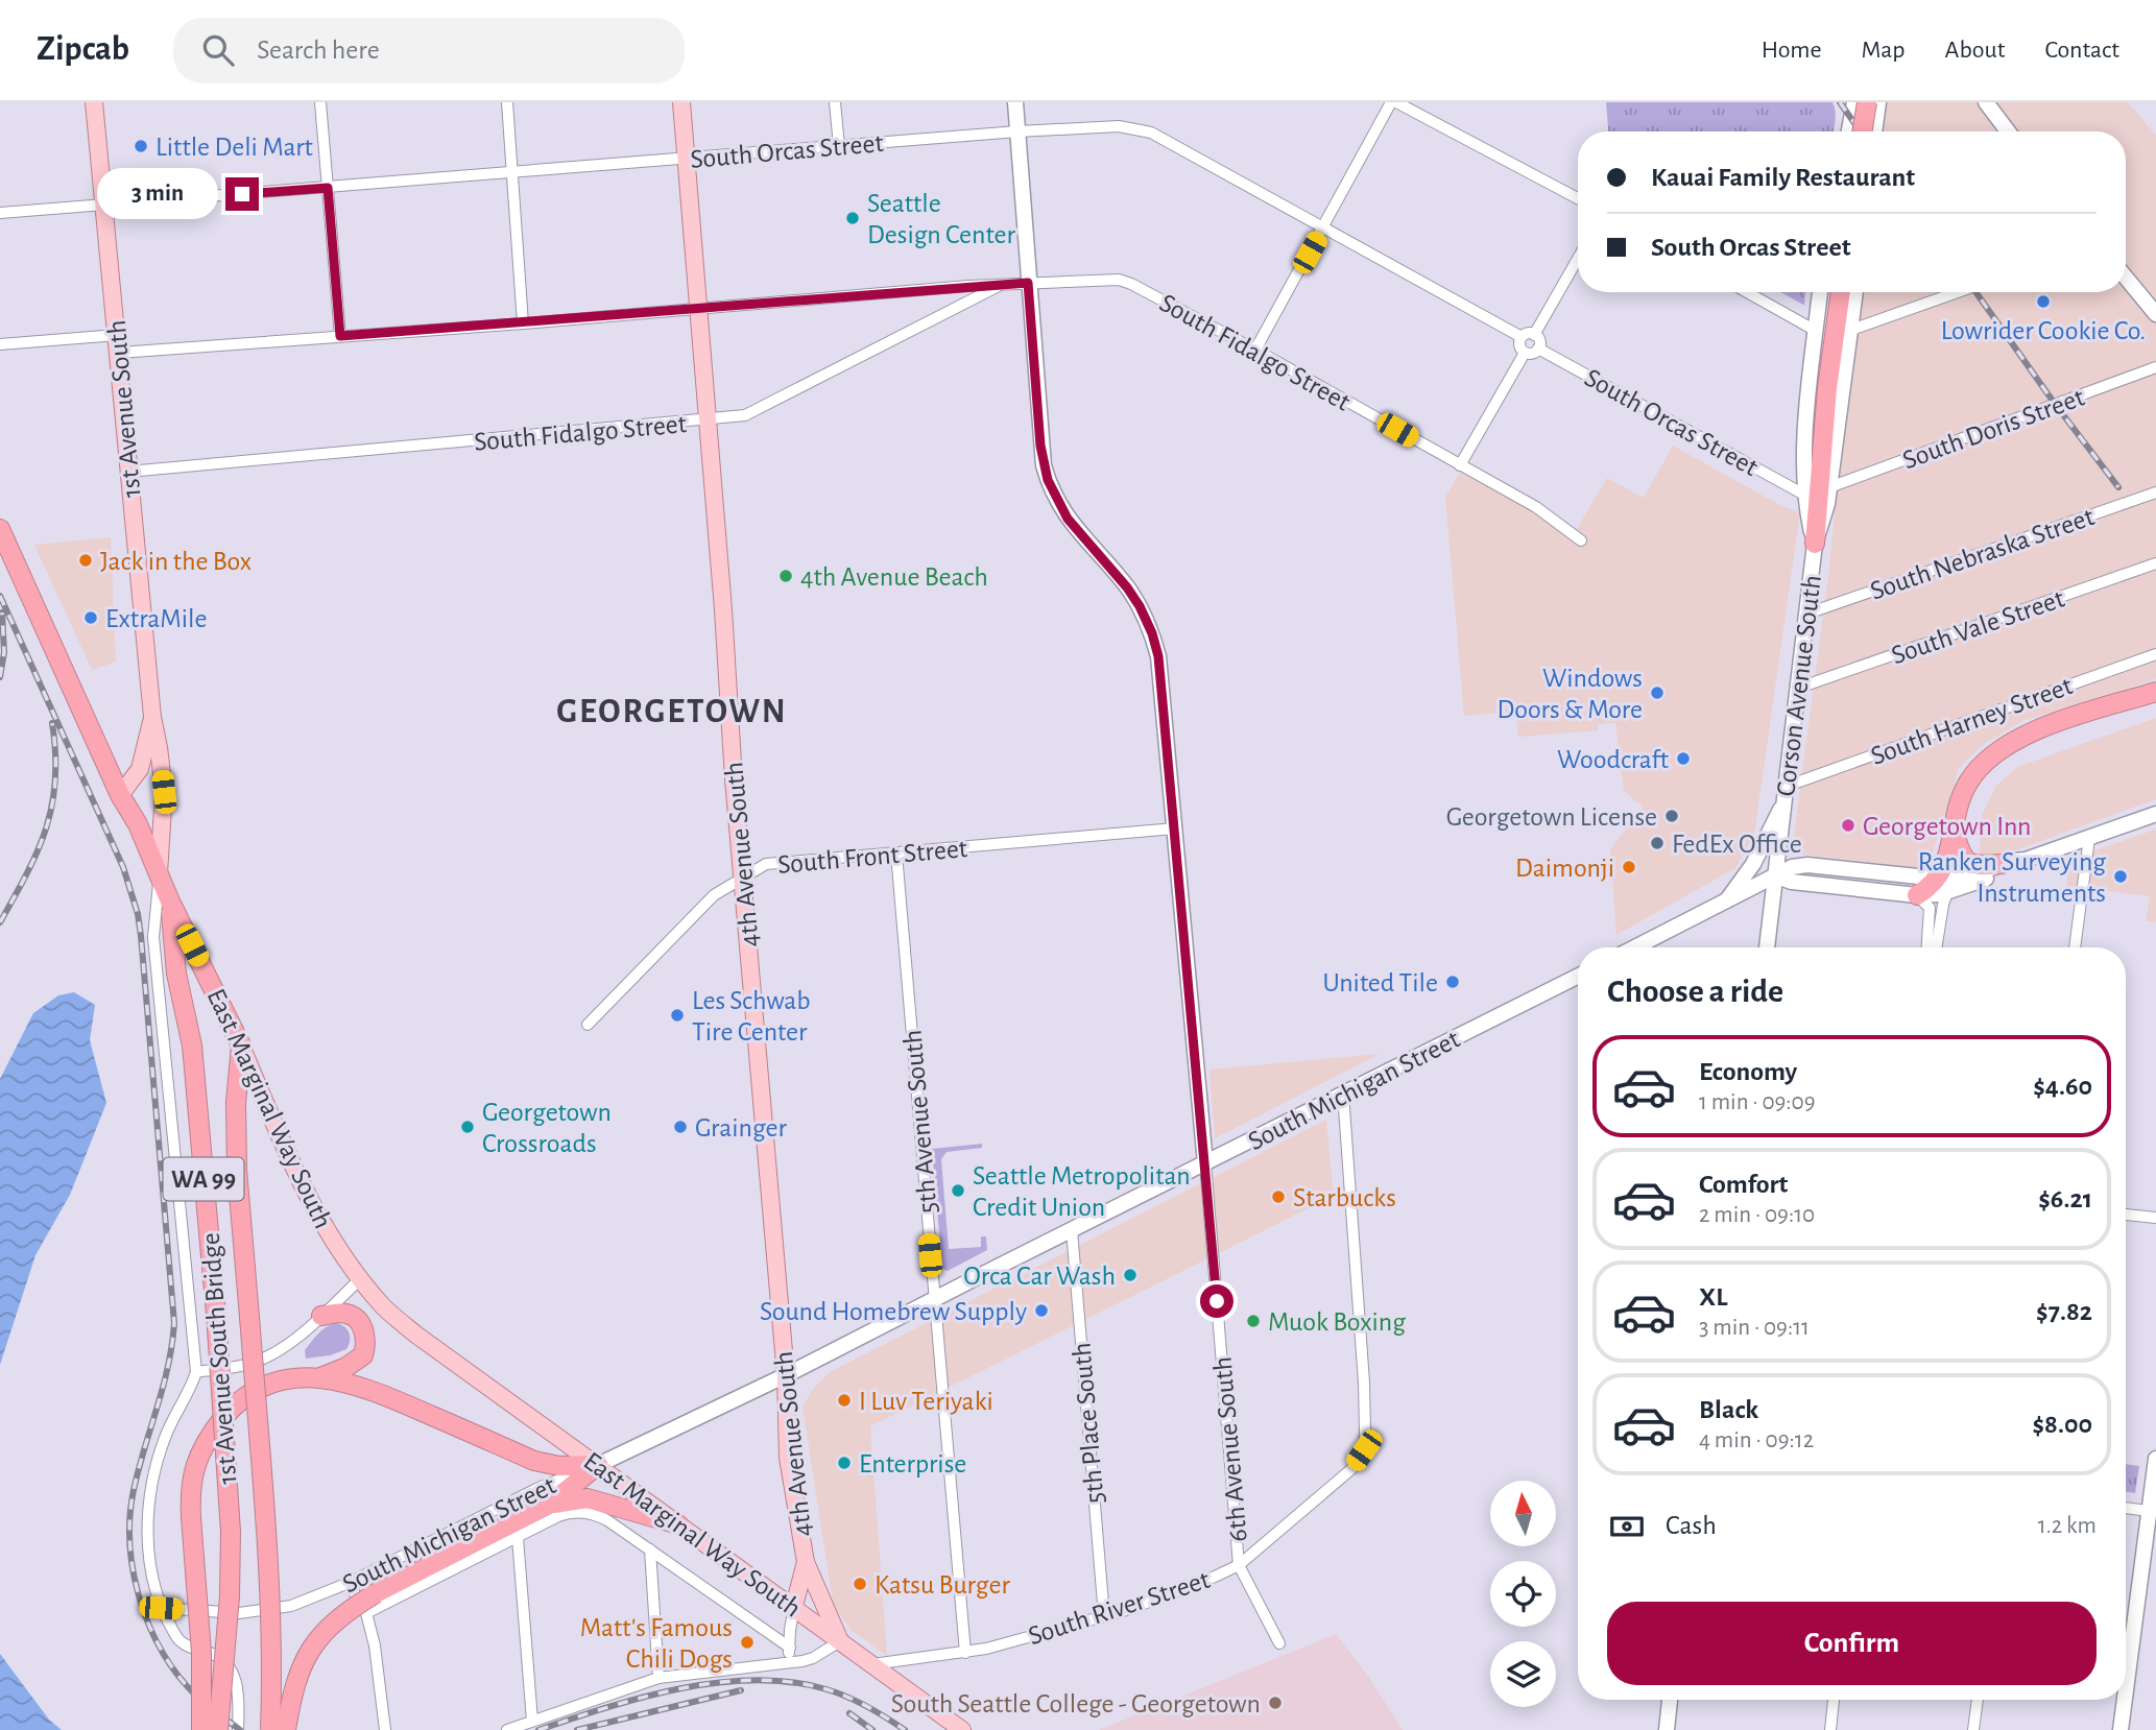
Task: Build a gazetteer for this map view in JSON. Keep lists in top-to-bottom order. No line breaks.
{"streets":{"highway":["East Marginal Way South","WA 99","1st Avenue South Bridge"],"main road":["1st Avenue South","Corson Avenue South","4th Avenue South","South Michigan Street","6th Avenue South"],"street":["South Orcas Street","South Fidalgo Street","South Doris Street","South Nebraska Street","South Vale Street","South Harney Street","South Front Street","5th Avenue South","5th Place South","South River Street"]},"crossings":[["South Orcas Street","1st Avenue South"],["South Orcas Street","Corson Avenue South"],["South Orcas Street","4th Avenue South"],["South Orcas Street","6th Avenue South"],["South Fidalgo Street","1st Avenue South"],["South Fidalgo Street","4th Avenue South"],["South Fidalgo Street","6th Avenue South"],["1st Avenue South","South Michigan Street"],["1st Avenue South","East Marginal Way South"],["South Doris Street","Corson Avenue South"],["South Nebraska Street","Corson Avenue South"],["South Vale Street","Corson Avenue South"],["Corson Avenue South","South Harney Street"],["4th Avenue South","South Front Street"],["4th Avenue South","South Michigan Street"],["4th Avenue South","East Marginal Way South"],["South Front Street","5th Avenue South"],["South Front Street","6th Avenue South"],["South Michigan Street","East Marginal Way South"],["South Michigan Street","5th Avenue South"],["South Michigan Street","5th Place South"],["South Michigan Street","6th Avenue South"],["South Michigan Street","South River Street"],["East Marginal Way South","1st Avenue South Bridge"],["East Marginal Way South","South River Street"],["5th Avenue South","South River Street"],["5th Place South","South River Street"],["6th Avenue South","South River Street"]],"districts":["GEORGETOWN"],"places":["Little Deli Mart","Seattle Design Center","Lowrider Cookie Co.","Jack in the Box","4th Avenue Beach","ExtraMile","Windows Doors & More","Woodcraft","Georgetown License","Georgetown Inn","FedEx Office","Daimonji","Ranken Surveying Instruments","United Tile","Les Schwab Tire Center","Georgetown Crossroads","Grainger","Seattle Metropolitan Credit Union","Starbucks","Orca Car Wash","Sound Homebrew Supply","Muok Boxing","I Luv Teriyaki","Enterprise","Katsu Burger","Matt's Famous Chili Dogs","South Seattle College - Georgetown"],"north":"top","page":{"header":"Zipcab","search":"Search here","nav":["Home","Map","About","Contact"],"banner":["Kauai Family Restaurant","South Orcas Street"],"bubble":"3 min","heading":"Choose a ride","list":[{"name":"Economy","note":"1 min · 09:09","value":"$4.60"},{"name":"Comfort","note":"2 min · 09:10","value":"$6.21"},{"name":"XL","note":"3 min · 09:11","value":"$7.82"},{"name":"Black","note":"4 min · 09:12","value":"$8.00"}],"pay":["Cash","1.2 km"],"buttons":"Confirm"}}
